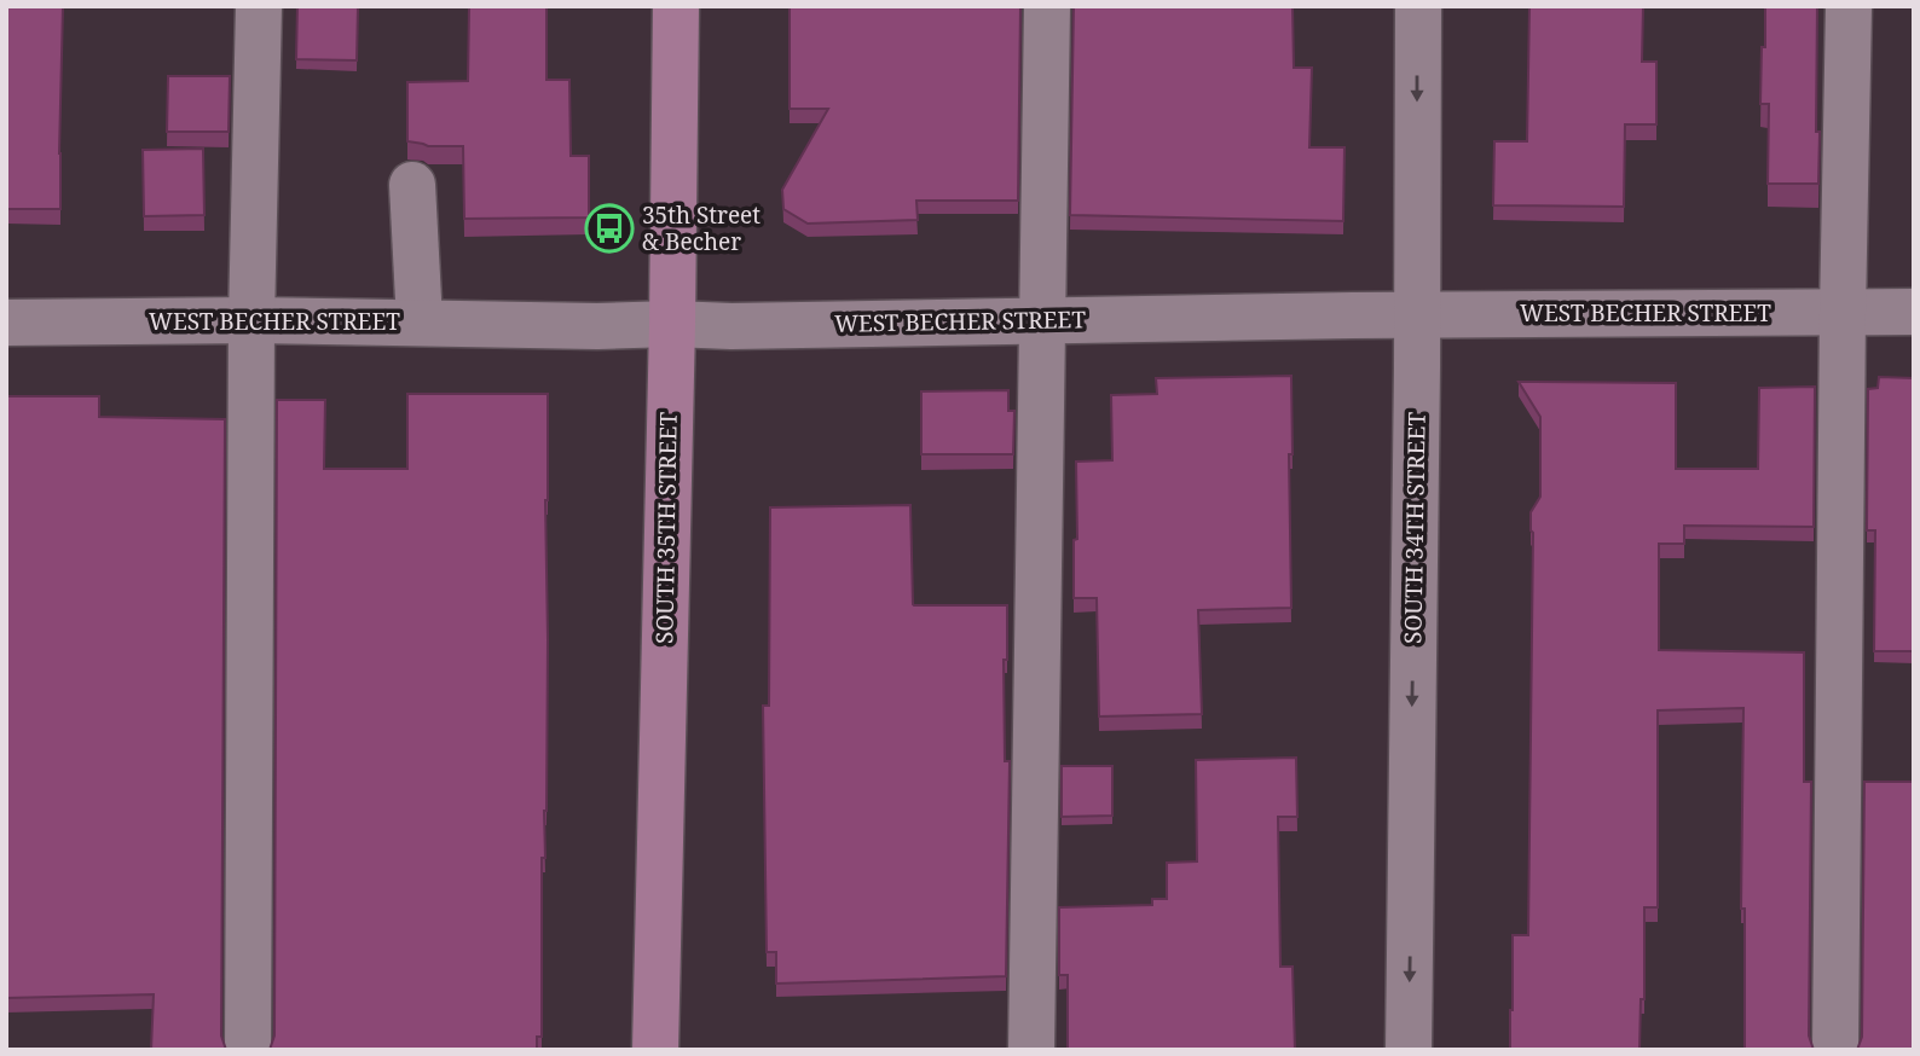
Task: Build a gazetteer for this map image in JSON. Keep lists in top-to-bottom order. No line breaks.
{"streets":{"main road":["SOUTH 35TH STREET"],"street":["WEST BECHER STREET","SOUTH 34TH STREET"]},"crossings":[["WEST BECHER STREET","SOUTH 35TH STREET"],["WEST BECHER STREET","SOUTH 34TH STREET"]],"places":{"bus stop":["35th Street & Becher"]}}
